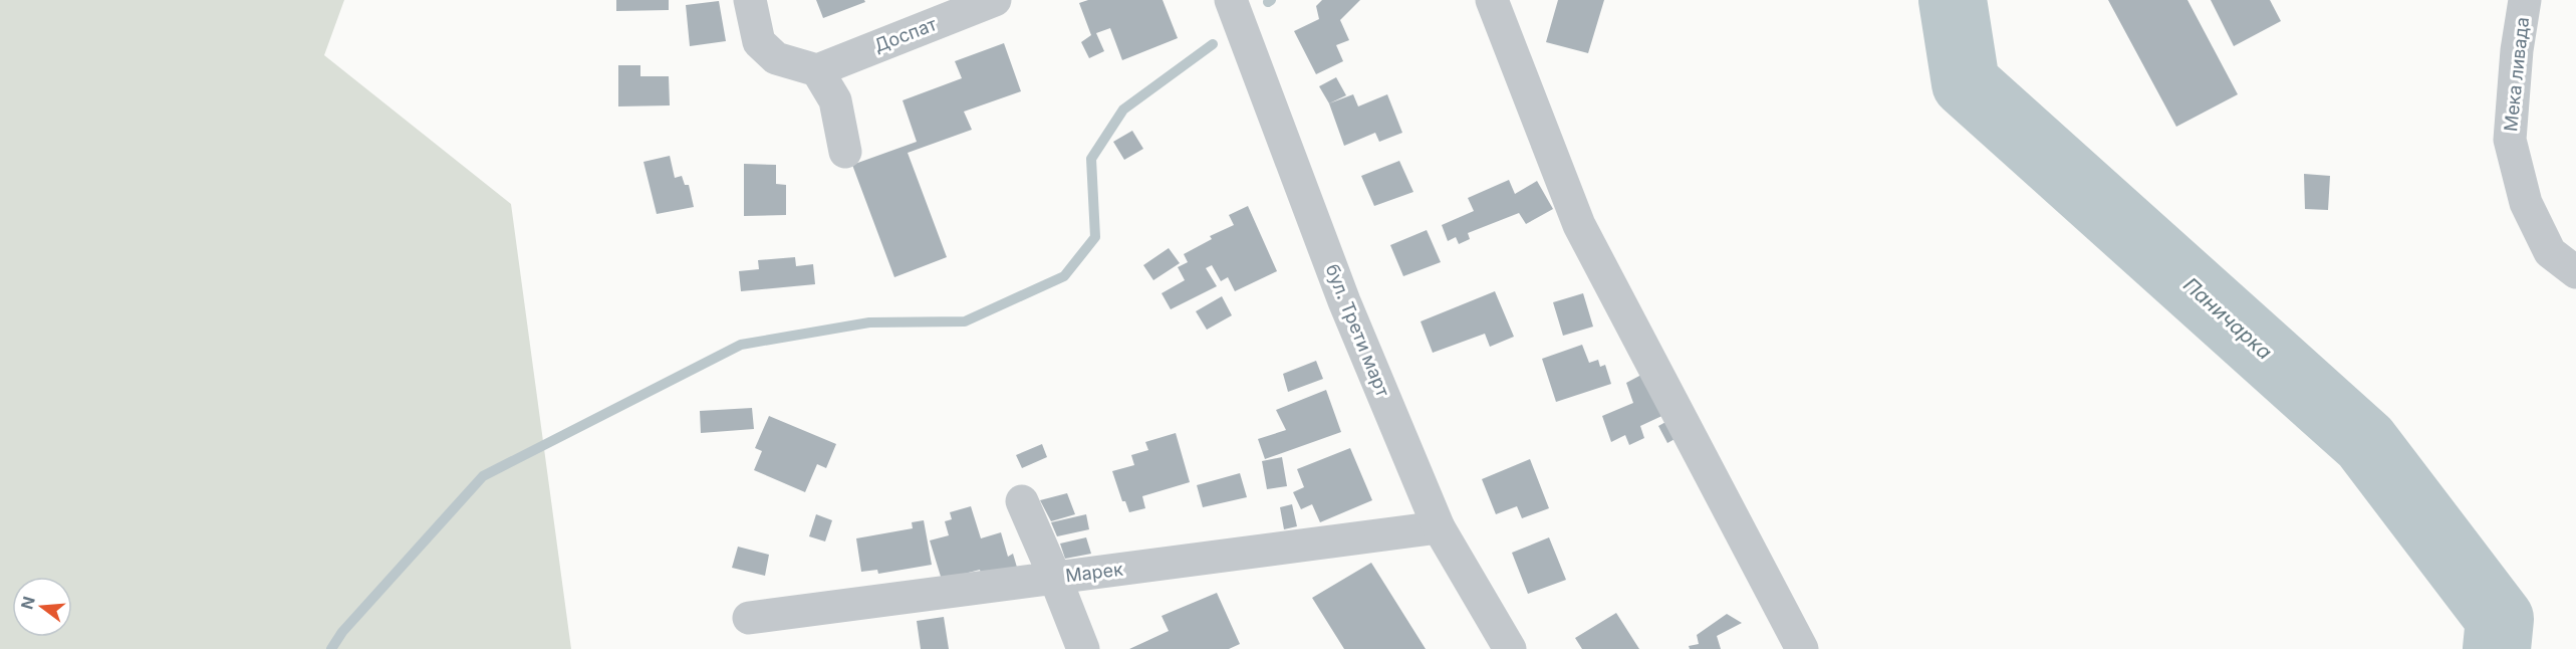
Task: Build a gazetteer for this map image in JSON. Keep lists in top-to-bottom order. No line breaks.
{"streets":{"street":["Доспат","Мека ливада","бул. Трети март","Марек"]},"crossings":[["бул. Трети март","Марек"]],"water":["Паничарка"],"north":"left"}
